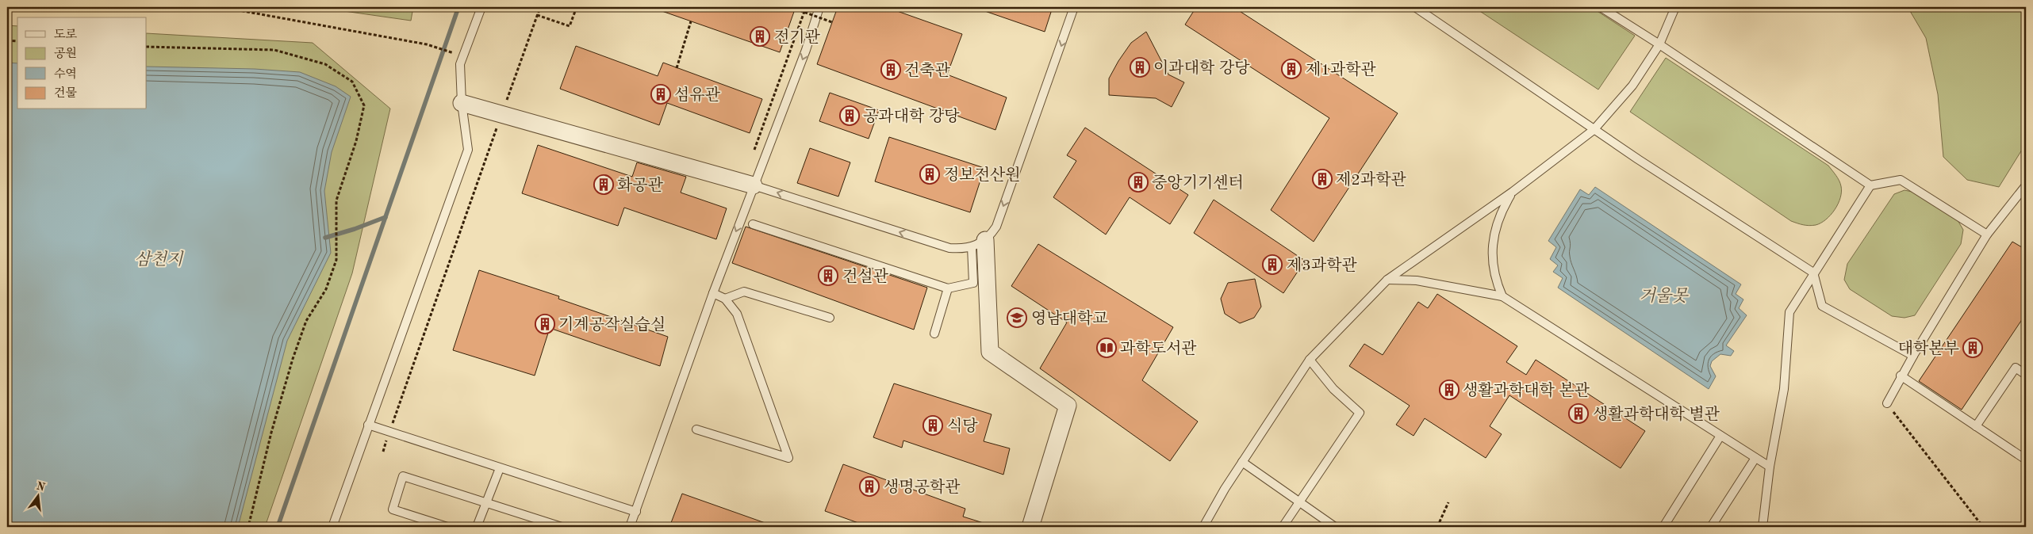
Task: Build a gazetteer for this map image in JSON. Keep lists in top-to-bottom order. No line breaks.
{"water":["삼천지","거울못"],"places":{"building":["전기관","이과대학 강당","제1과학관","건축관","섬유관","공과대학 강당","정보전산원","제2과학관","중앙기기센터","화공관","제3과학관","건설관","기계공작실습실","대학본부","생활과학대학 본관","생활과학대학 별관","식당","생명공학관"],"school or university":["영남대학교"],"library":["과학도서관"]},"legend":["도로","공원","수역","건물"],"north":"top"}
